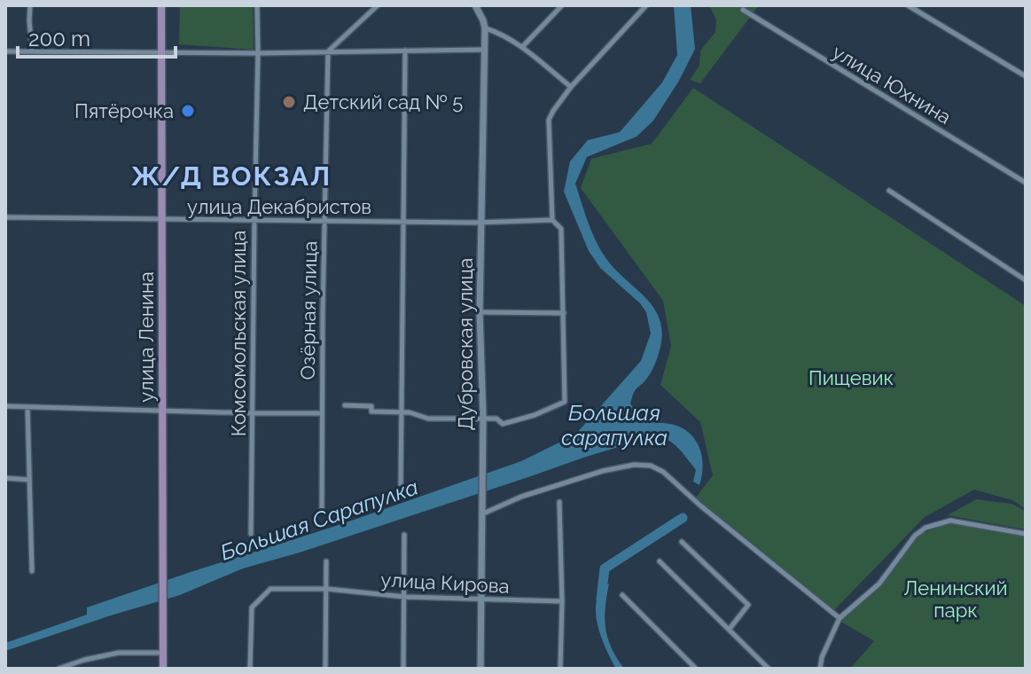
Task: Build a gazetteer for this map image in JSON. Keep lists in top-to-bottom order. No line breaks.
{"streets":{"main road":["улица Ленина"],"street":["улица Юхнина","улица Декабристов","Озёрная улица","Комсомольская улица","Дубровская улица","улица Кирова"]},"crossings":[["улица Декабристов","Озёрная улица"],["улица Декабристов","Комсомольская улица"],["улица Декабристов","улица Ленина"],["улица Декабристов","Дубровская улица"],["Дубровская улица","улица Кирова"]],"districts":["Ж/Д ВОКЗАЛ"],"water":["Большая сарапулка","Большая Сарапулка"],"parks":["Пищевик","Ленинский парк"],"places":["Детский сад № 5","Пятёрочка"],"scale_bar":"200 m"}
